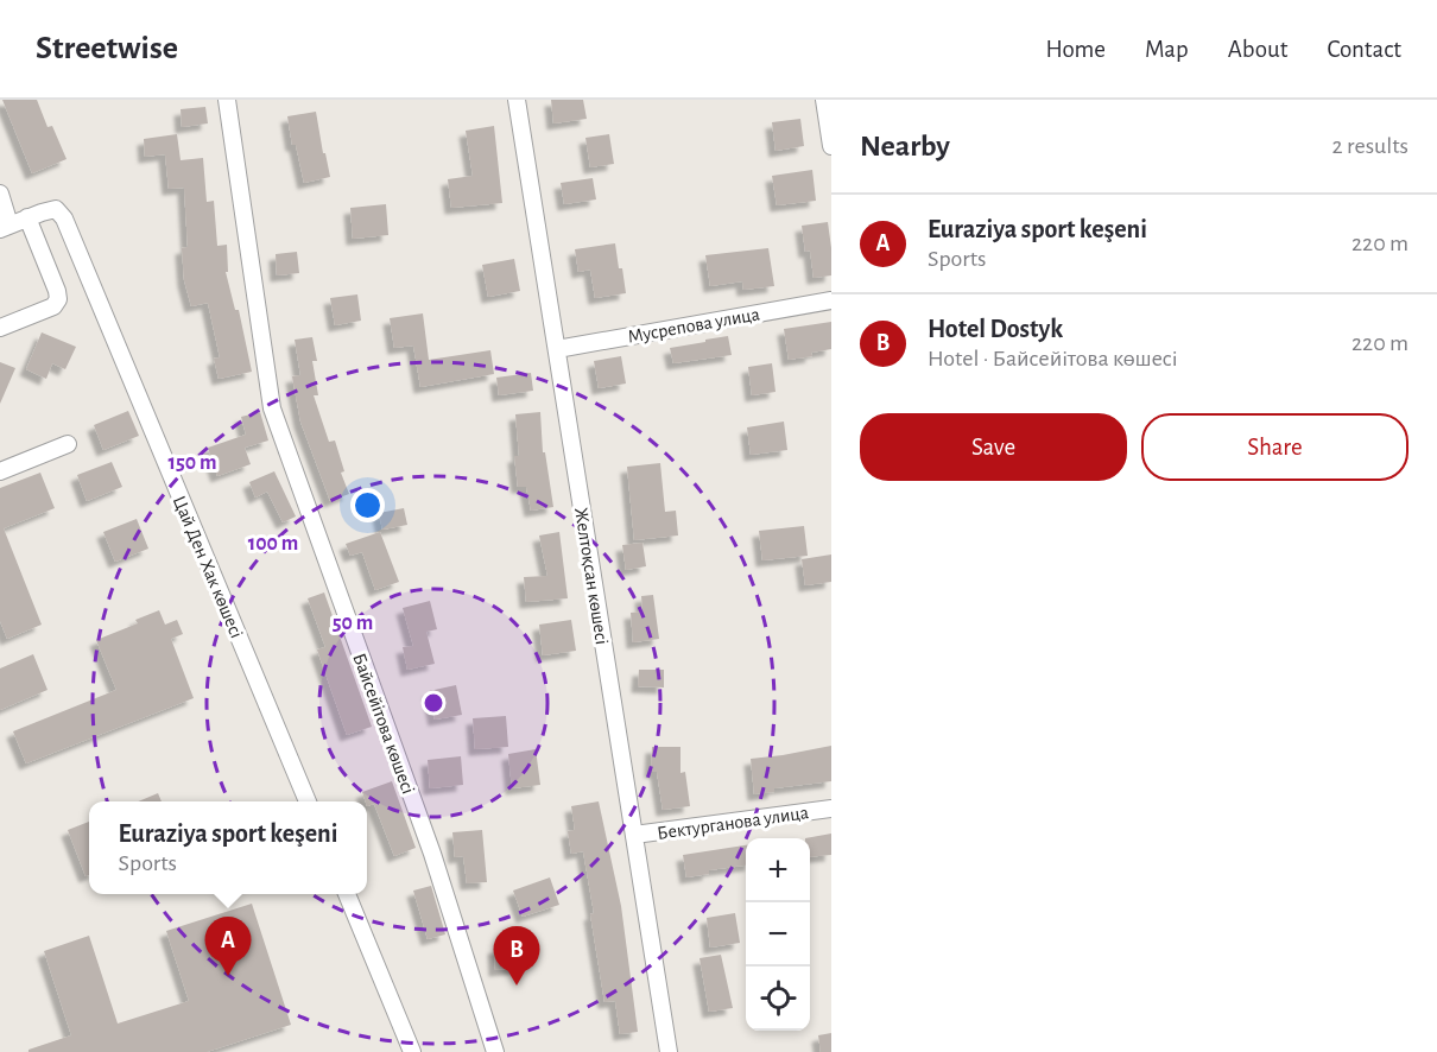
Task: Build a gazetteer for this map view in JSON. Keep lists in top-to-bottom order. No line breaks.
{"streets":{"street":["Мусрепова улица","Цай Ден Хак көшесі","Желтоқсан көшесі","Байсейітова көшесі","Бектурганова улица"]},"crossings":[["Мусрепова улица","Желтоқсан көшесі"],["Желтоқсан көшесі","Бектурганова улица"]],"page":{"header":"Streetwise","nav":["Home","Map","About","Contact"],"heading":["Nearby","2 results"],"list":[{"mark":"A","name":"Euraziya sport keşeni","note":"Sports","value":"220 m"},{"mark":"B","name":"Hotel Dostyk","note":"Hotel · Байсейітова көшесі","value":"220 m"}],"buttons":["Save","Share"],"popup":["Euraziya sport keşeni","Sports"],"map_buttons":["+","−"],"pins":["A","B"]},"rings":["150 m","100 m","50 m"]}
